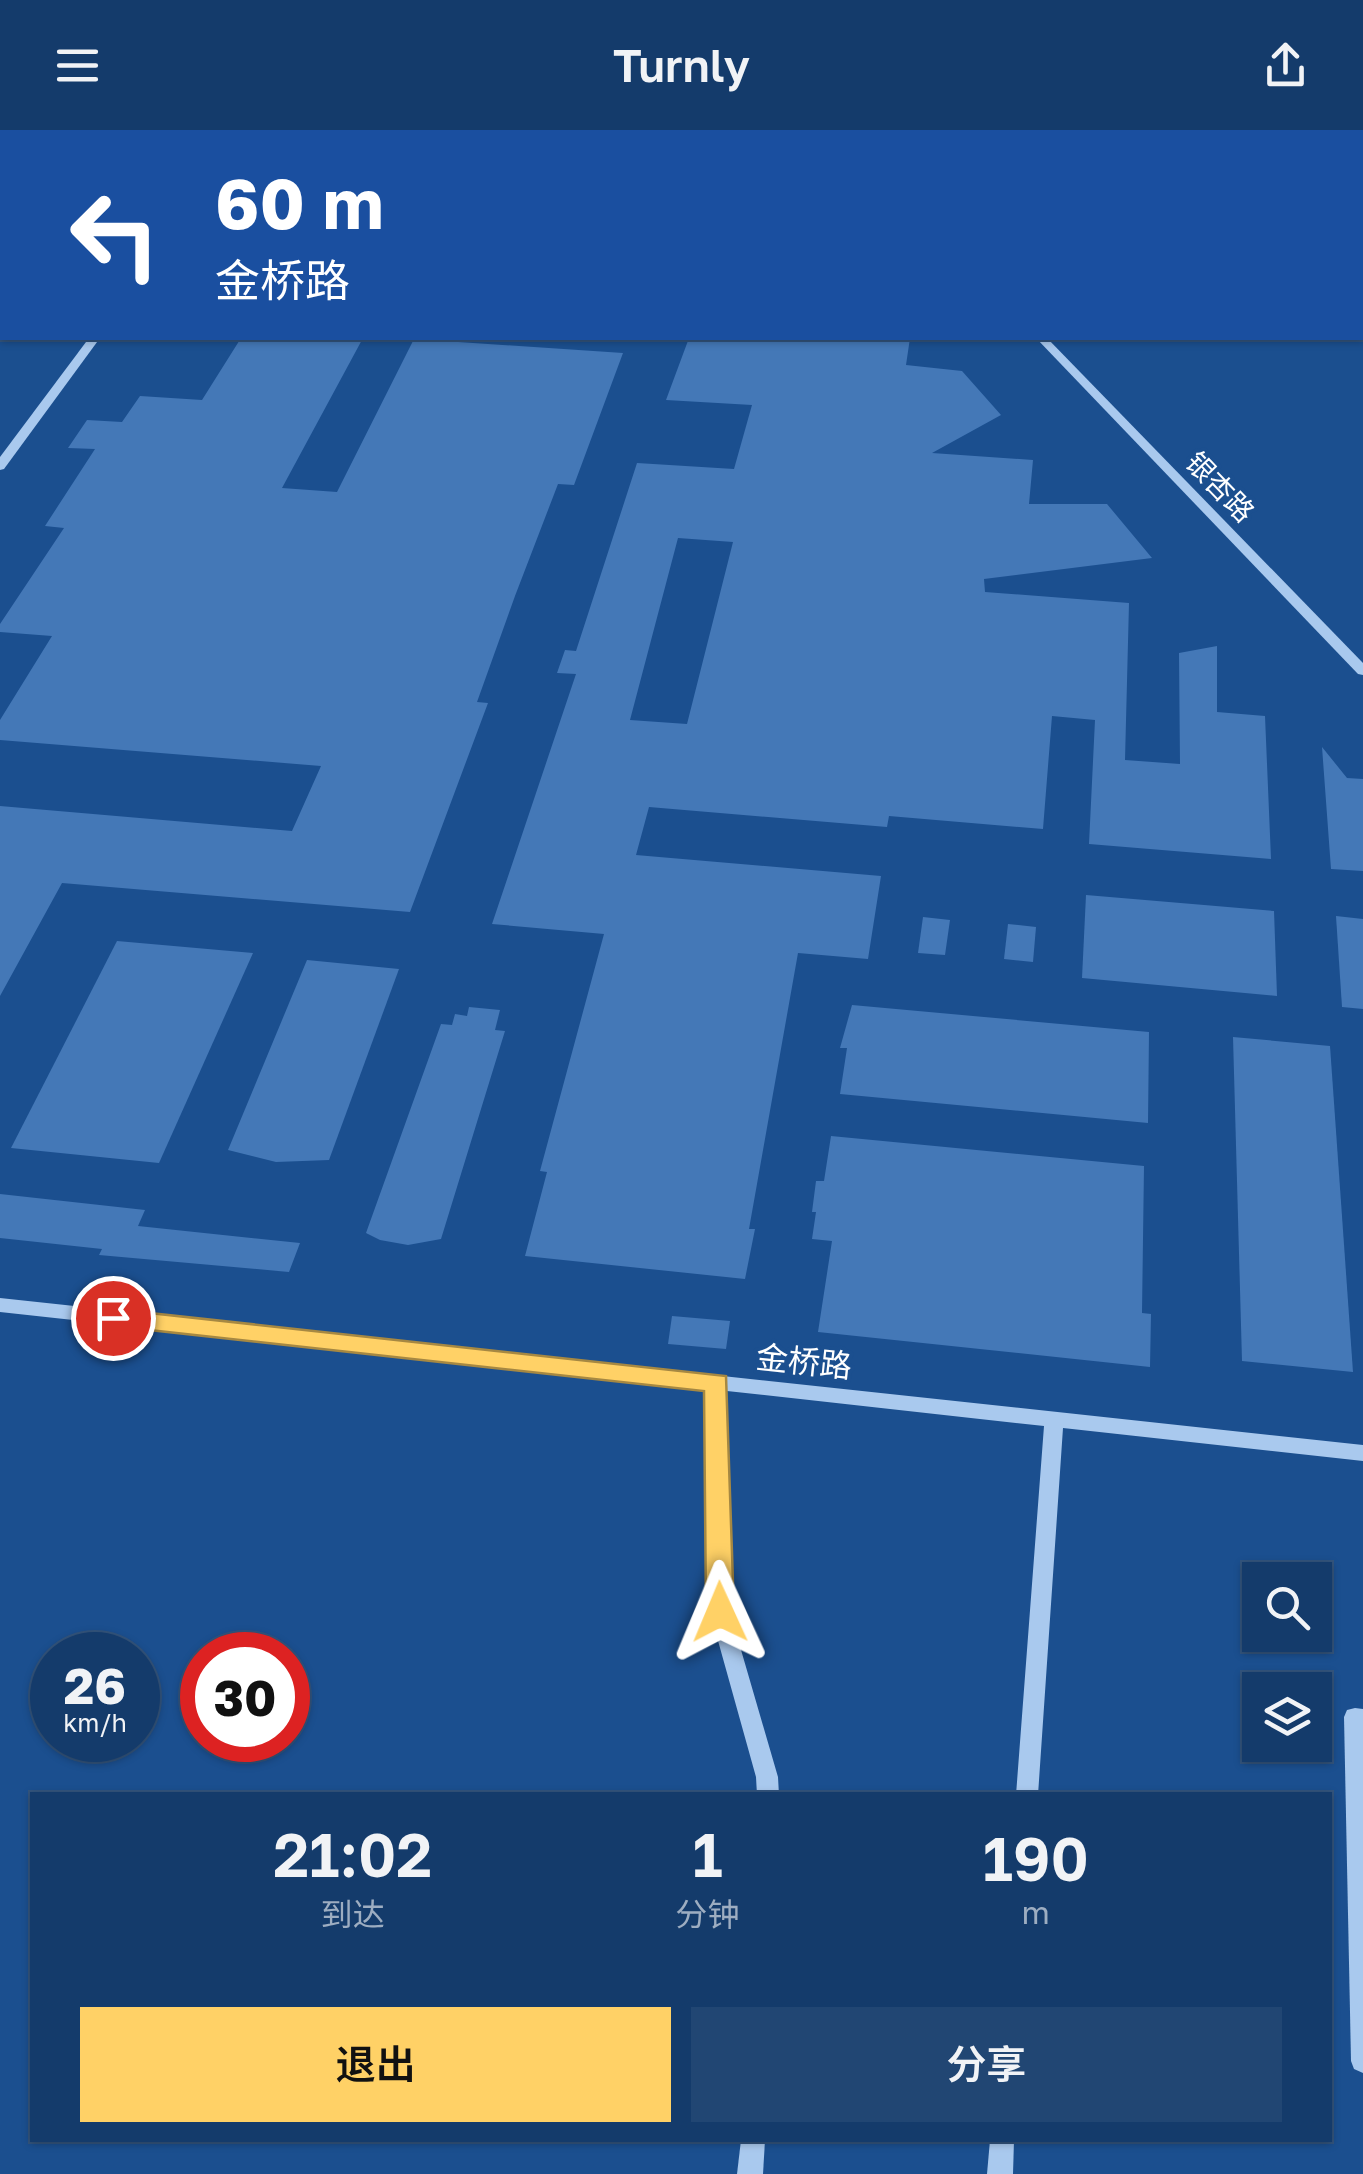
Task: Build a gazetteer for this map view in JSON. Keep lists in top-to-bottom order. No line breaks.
{"streets":{"street":["银杏路","金桥路"]},"page":{"header":"Turnly","turn":["60 m","金桥路"],"speed":"26 km/h","limit":"30","eta":["21:02","到达","1","分钟","190","m"],"buttons":["退出","分享"]}}
